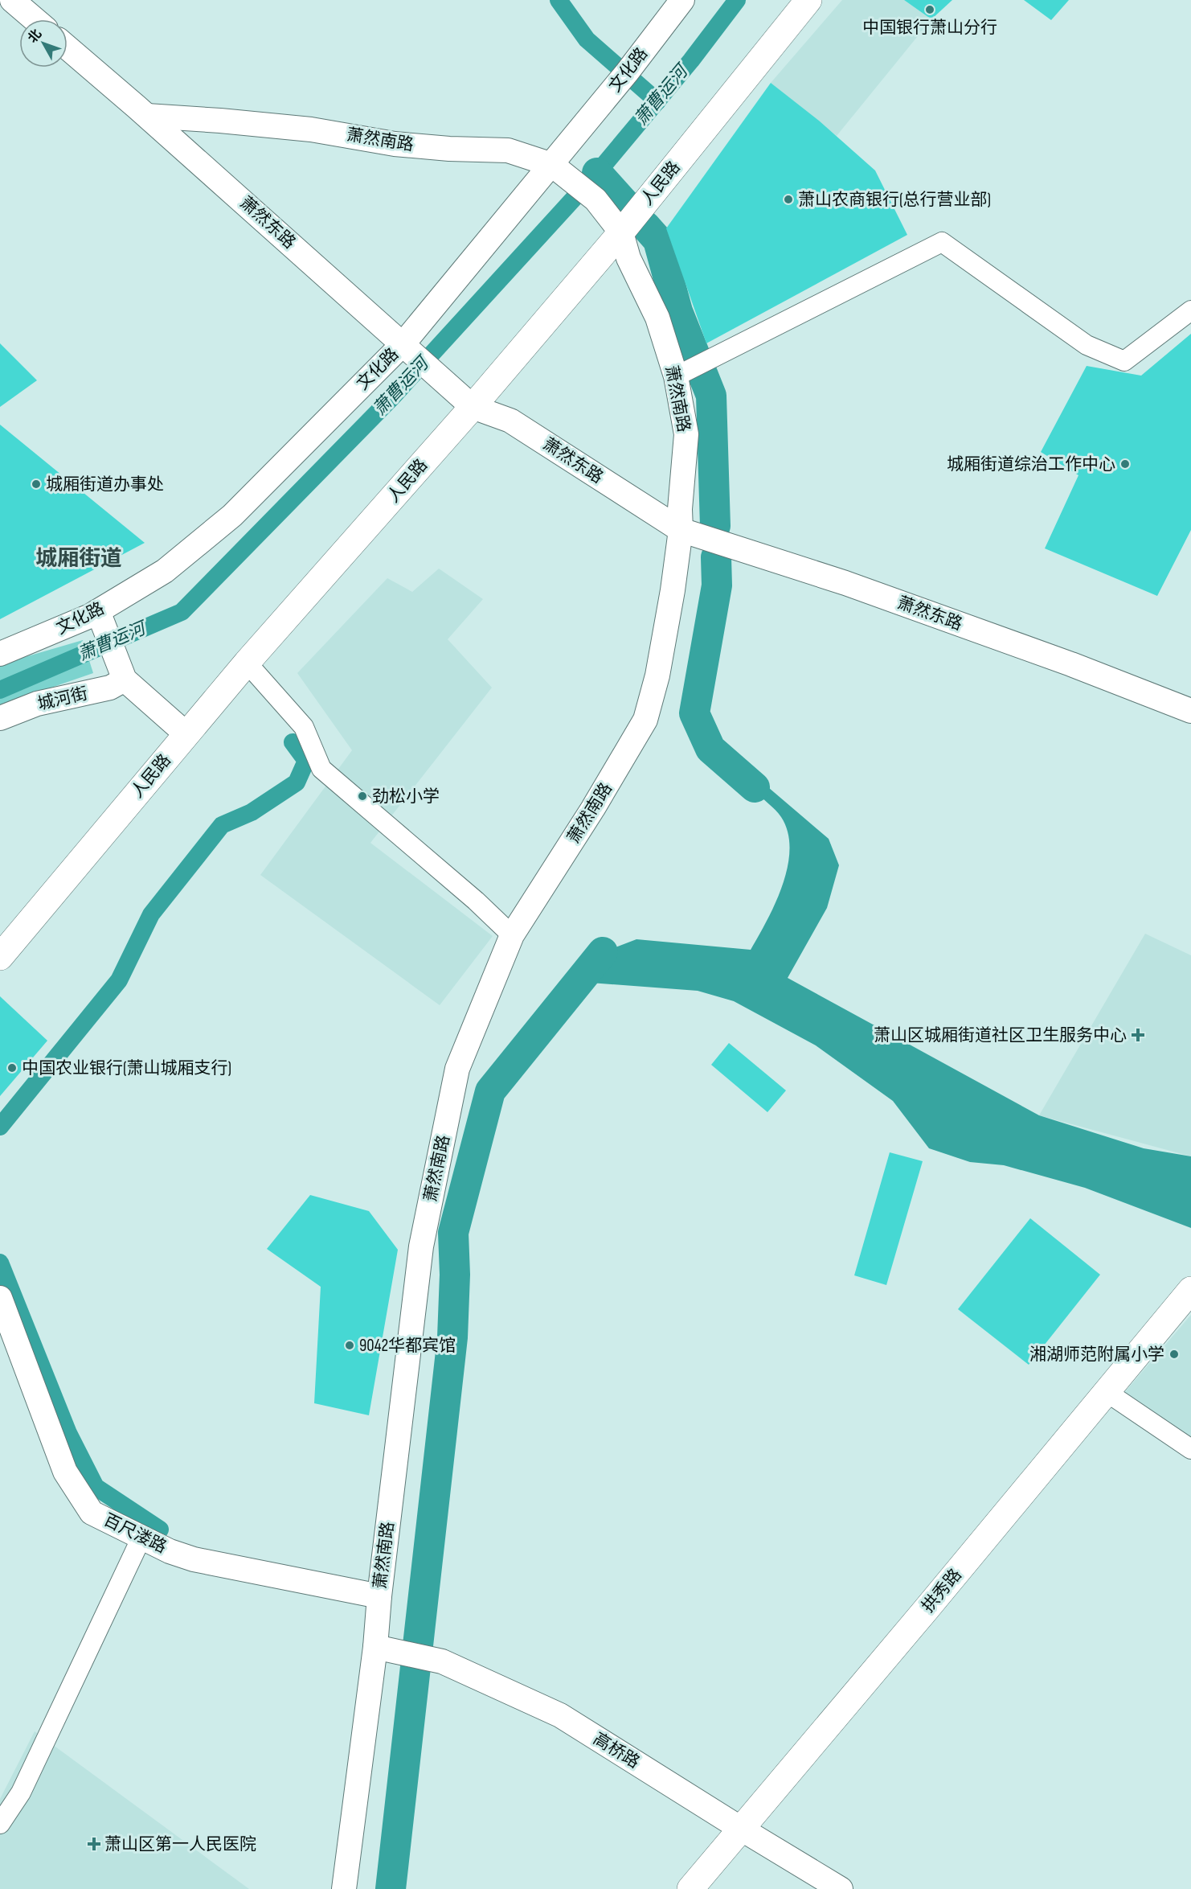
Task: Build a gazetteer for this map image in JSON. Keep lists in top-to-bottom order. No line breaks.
{"streets":{"main road":["人民路","拱秀路"],"street":["文化路","萧然南路","萧然东路","城河街","百尺溇路","高桥路"]},"crossings":[["文化路","萧然南路"],["文化路","萧然东路"],["萧然南路","人民路"],["萧然南路","萧然东路"],["萧然南路","百尺溇路"],["萧然南路","高桥路"],["人民路","萧然东路"],["拱秀路","高桥路"]],"districts":["城厢街道"],"water":["萧曹运河"],"places":{"other":["中国银行萧山分行","萧山农商银行(总行营业部)","城厢街道综治工作中心","城厢街道办事处","劲松小学","中国农业银行(萧山城厢支行)","9042华都宾馆","湘湖师范附属小学"],"health":["萧山区城厢街道社区卫生服务中心","萧山区第一人民医院"]},"north":"top left"}
